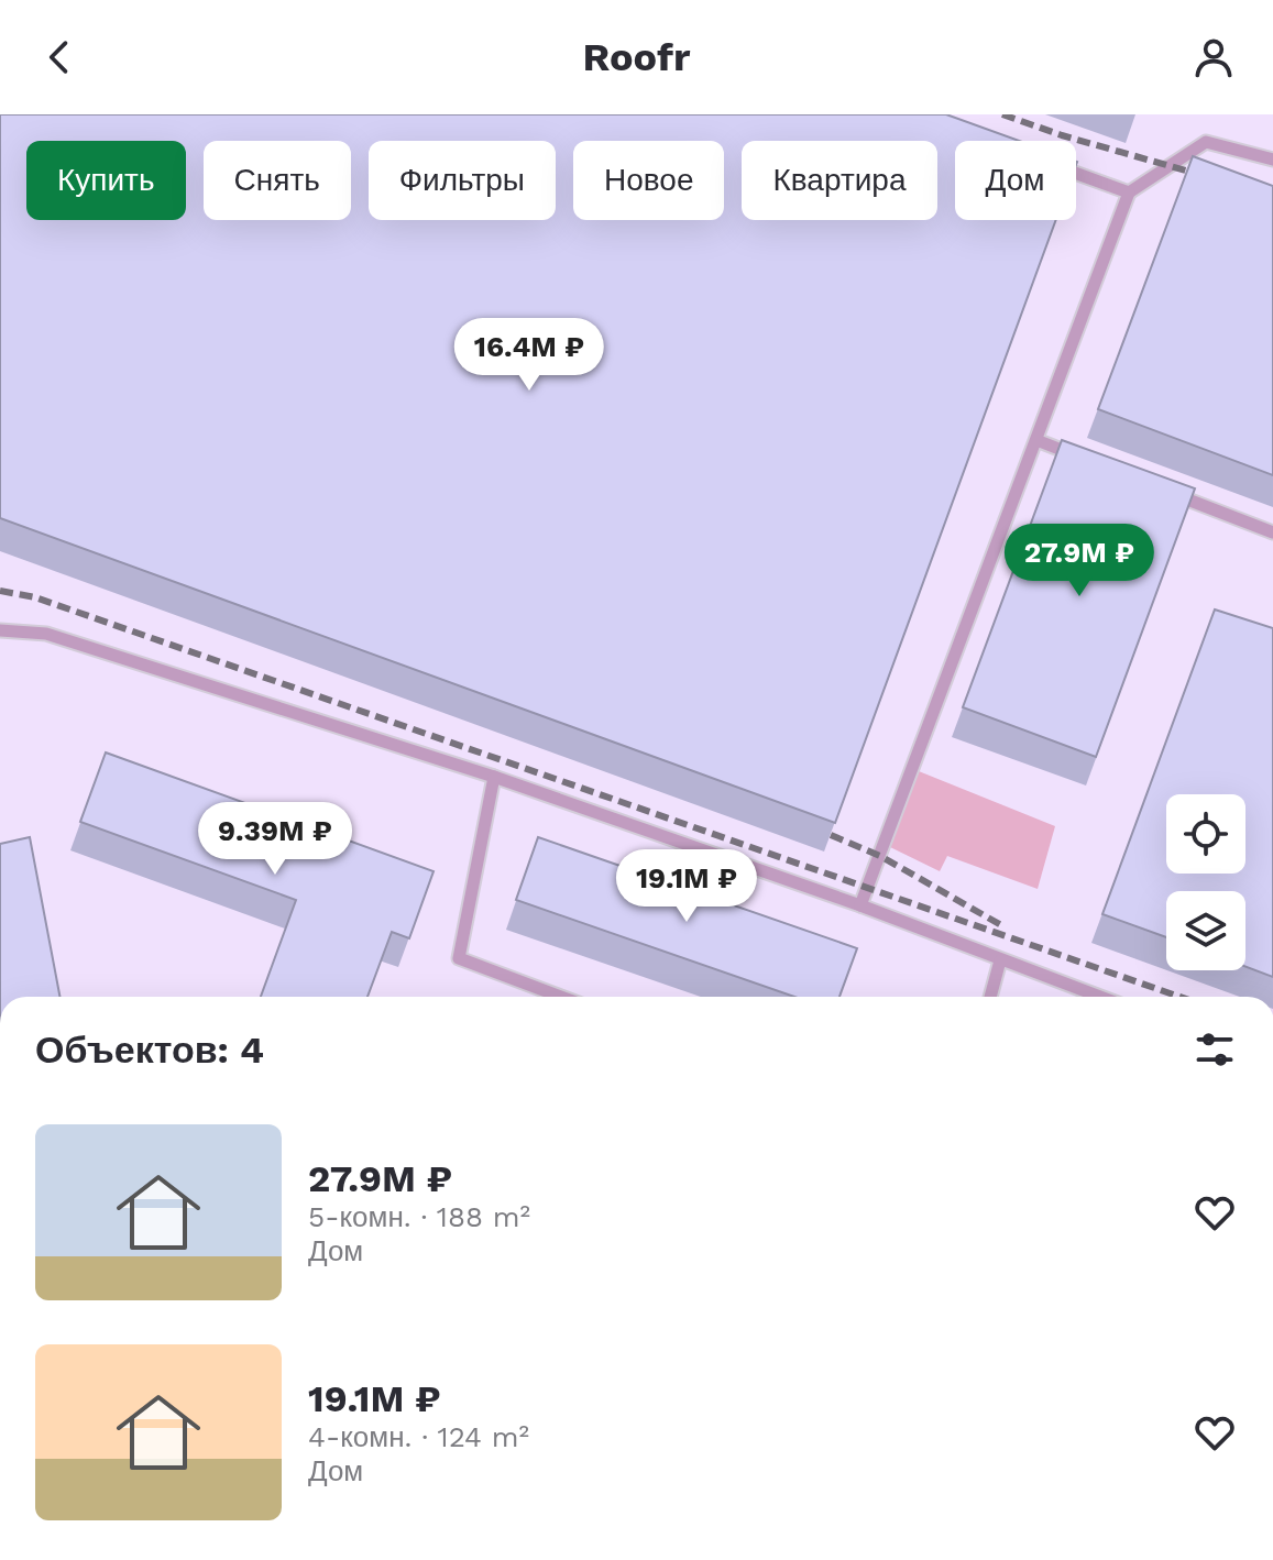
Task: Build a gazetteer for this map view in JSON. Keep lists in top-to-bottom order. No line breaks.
{"page":{"header":"Roofr","chip":["Купить","Снять","Фильтры","Новое","Квартира","Дом"],"price":["16.4M ₽","27.9M ₽","9.39M ₽","19.1M ₽"],"heading":"Объектов: 4","list":[{"name":"27.9M ₽","note":"5-комн. · 188 m² · Дом"},{"name":"19.1M ₽","note":"4-комн. · 124 m² · Дом"}]}}
